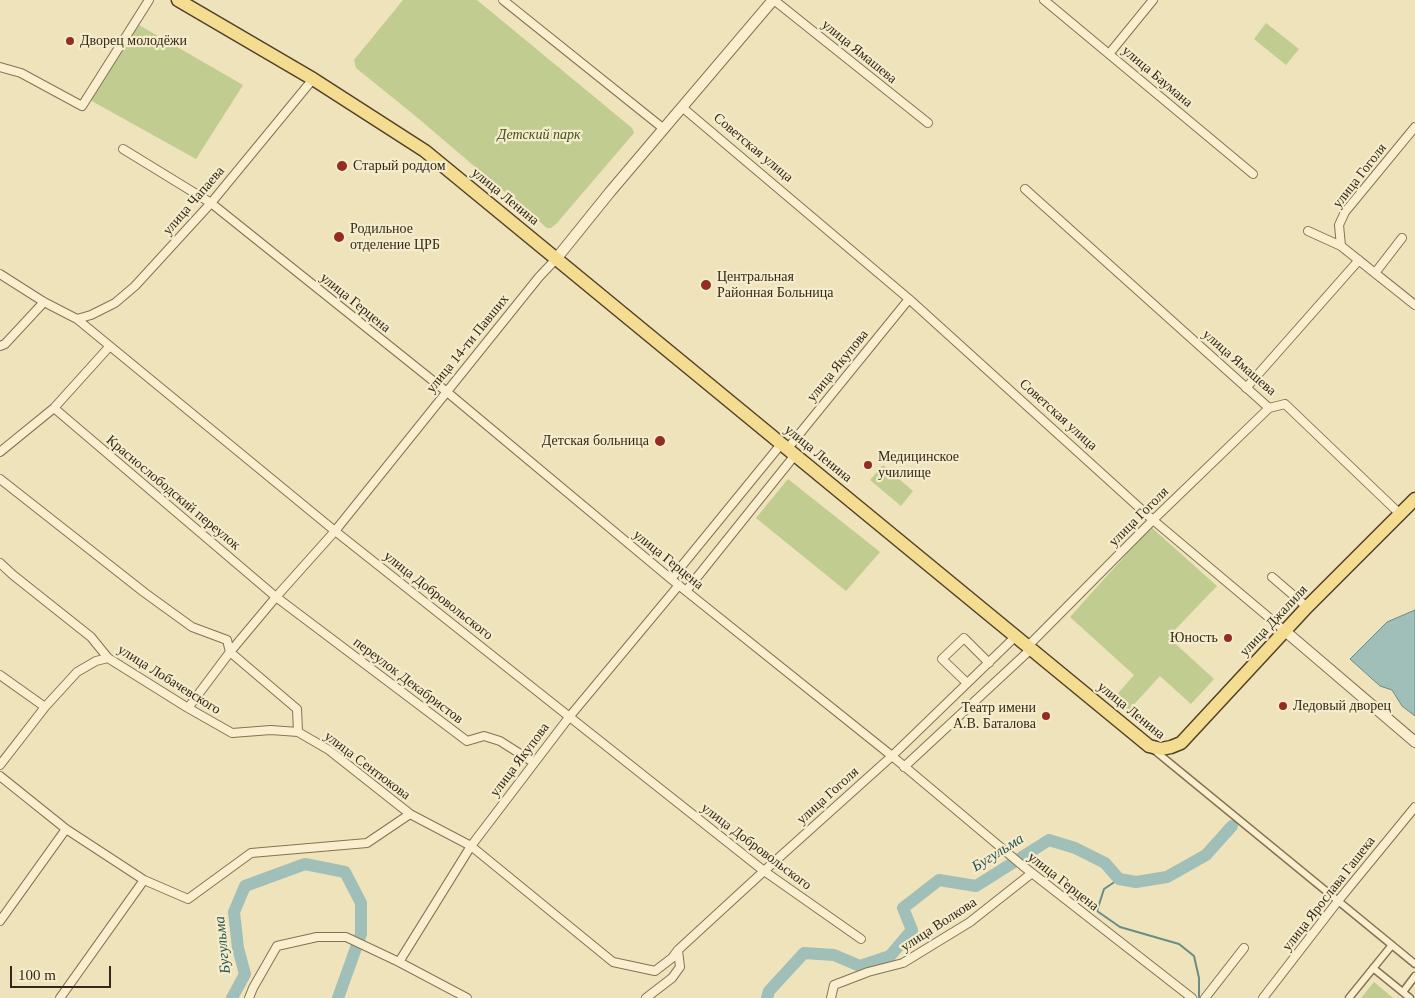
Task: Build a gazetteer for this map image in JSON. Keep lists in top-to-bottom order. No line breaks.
{"streets":{"main road":["улица Ленина","улица Джалиля"],"street":["улица Ямашева","улица Баумана","Советская улица","улица Гоголя","улица Чапаева","улица Герцена","улица 14-ти Павших","улица Якупова","Краснослободский переулок","улица Добровольского","улица Лобачевского","переулок Декабристов","улица Сентюкова","улица Ярослава Гашека","улица Волкова"]},"crossings":[["улица Ямашева","улица Гоголя"],["улица Ямашева","улица 14-ти Павших"],["улица Ямашева","улица Джалиля"],["Советская улица","улица Гоголя"],["Советская улица","улица 14-ти Павших"],["Советская улица","улица Якупова"],["Советская улица","улица Джалиля"],["улица Гоголя","улица Ленина"],["улица Гоголя","улица Герцена"],["улица Гоголя","улица Добровольского"],["улица Гоголя","улица Сентюкова"],["улица Ленина","улица Чапаева"],["улица Ленина","улица 14-ти Павших"],["улица Ленина","улица Якупова"],["улица Ленина","улица Джалиля"],["улица Ленина","улица Ярослава Гашека"],["улица Чапаева","улица Герцена"],["улица Чапаева","улица Добровольского"],["улица Герцена","улица 14-ти Павших"],["улица Герцена","улица Якупова"],["улица Герцена","улица Волкова"],["улица 14-ти Павших","Краснослободский переулок"],["улица 14-ти Павших","улица Добровольского"],["улица 14-ти Павших","улица Лобачевского"],["улица 14-ти Павших","переулок Декабристов"],["улица Якупова","улица Добровольского"],["улица Якупова","переулок Декабристов"],["улица Якупова","улица Сентюкова"],["Краснослободский переулок","переулок Декабристов"],["улица Лобачевского","улица Сентюкова"]],"water":["Бугульма"],"parks":["Детский парк"],"places":["Дворец молодёжи","Старый роддом","Родильное отделение ЦРБ","Центральная Районная Больница","Детская больница","Медицинское училище","Юность","Ледовый дворец","Театр имени А.В. Баталова"],"scale_bar":"100 m"}
